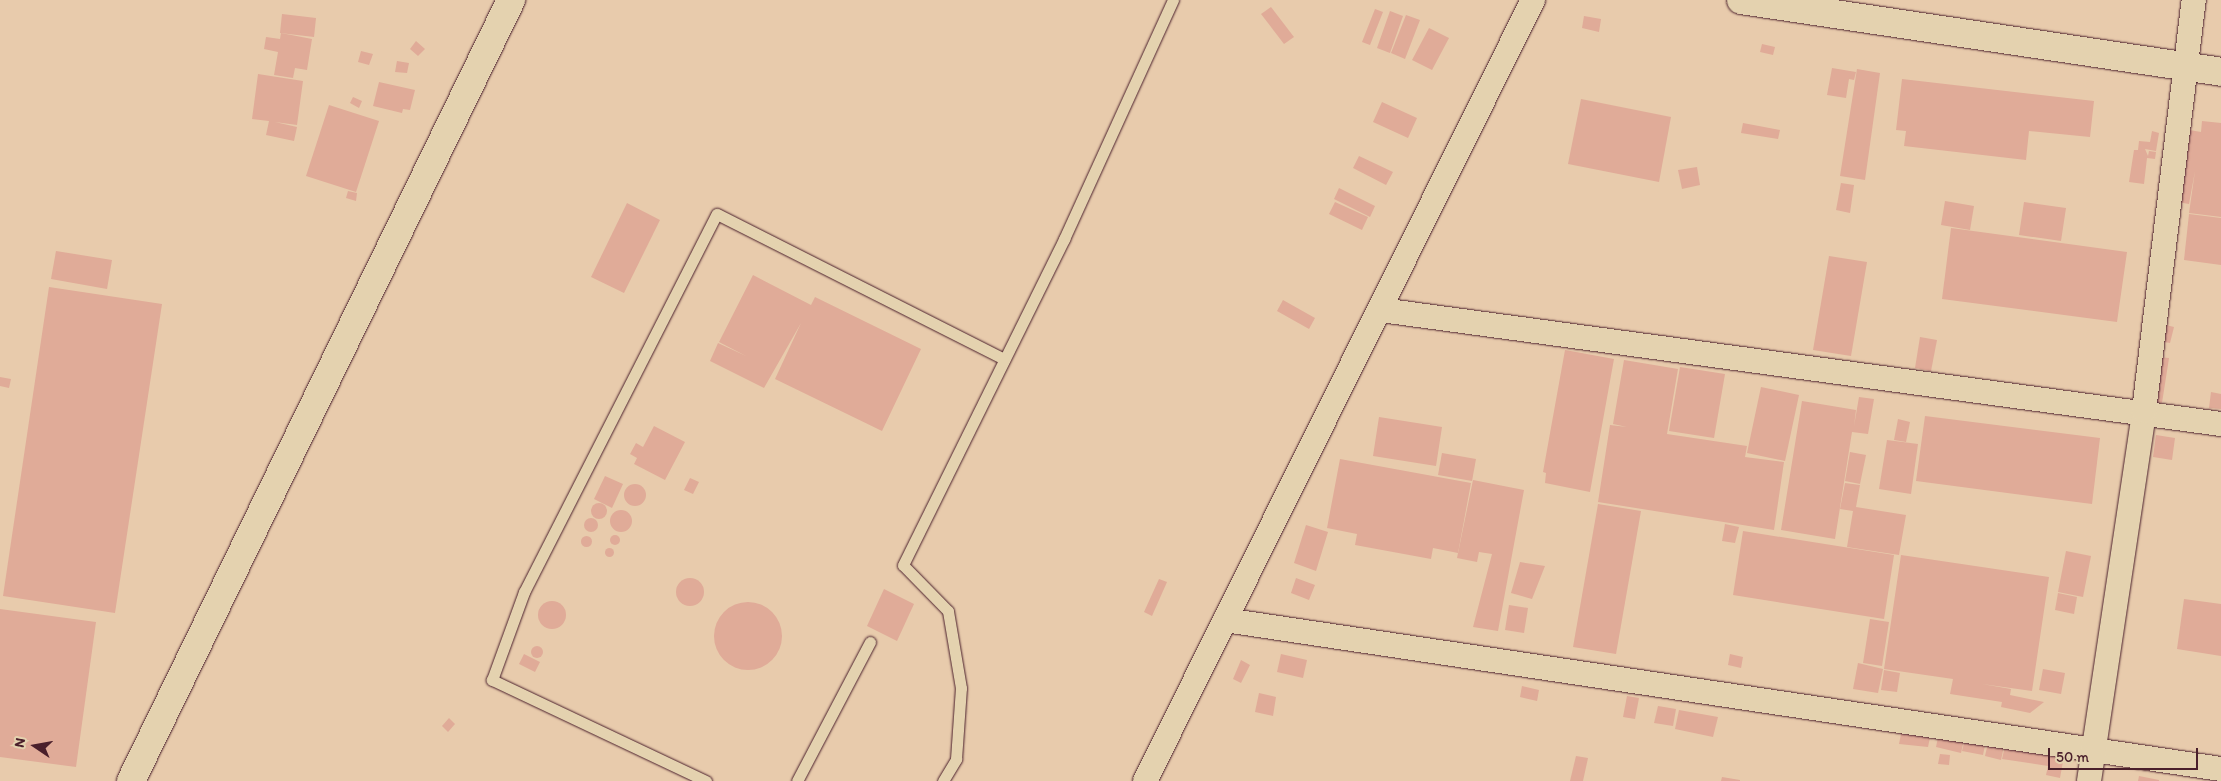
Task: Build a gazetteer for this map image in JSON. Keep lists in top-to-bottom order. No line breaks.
{"scale_bar":"50 m","north":"left"}
